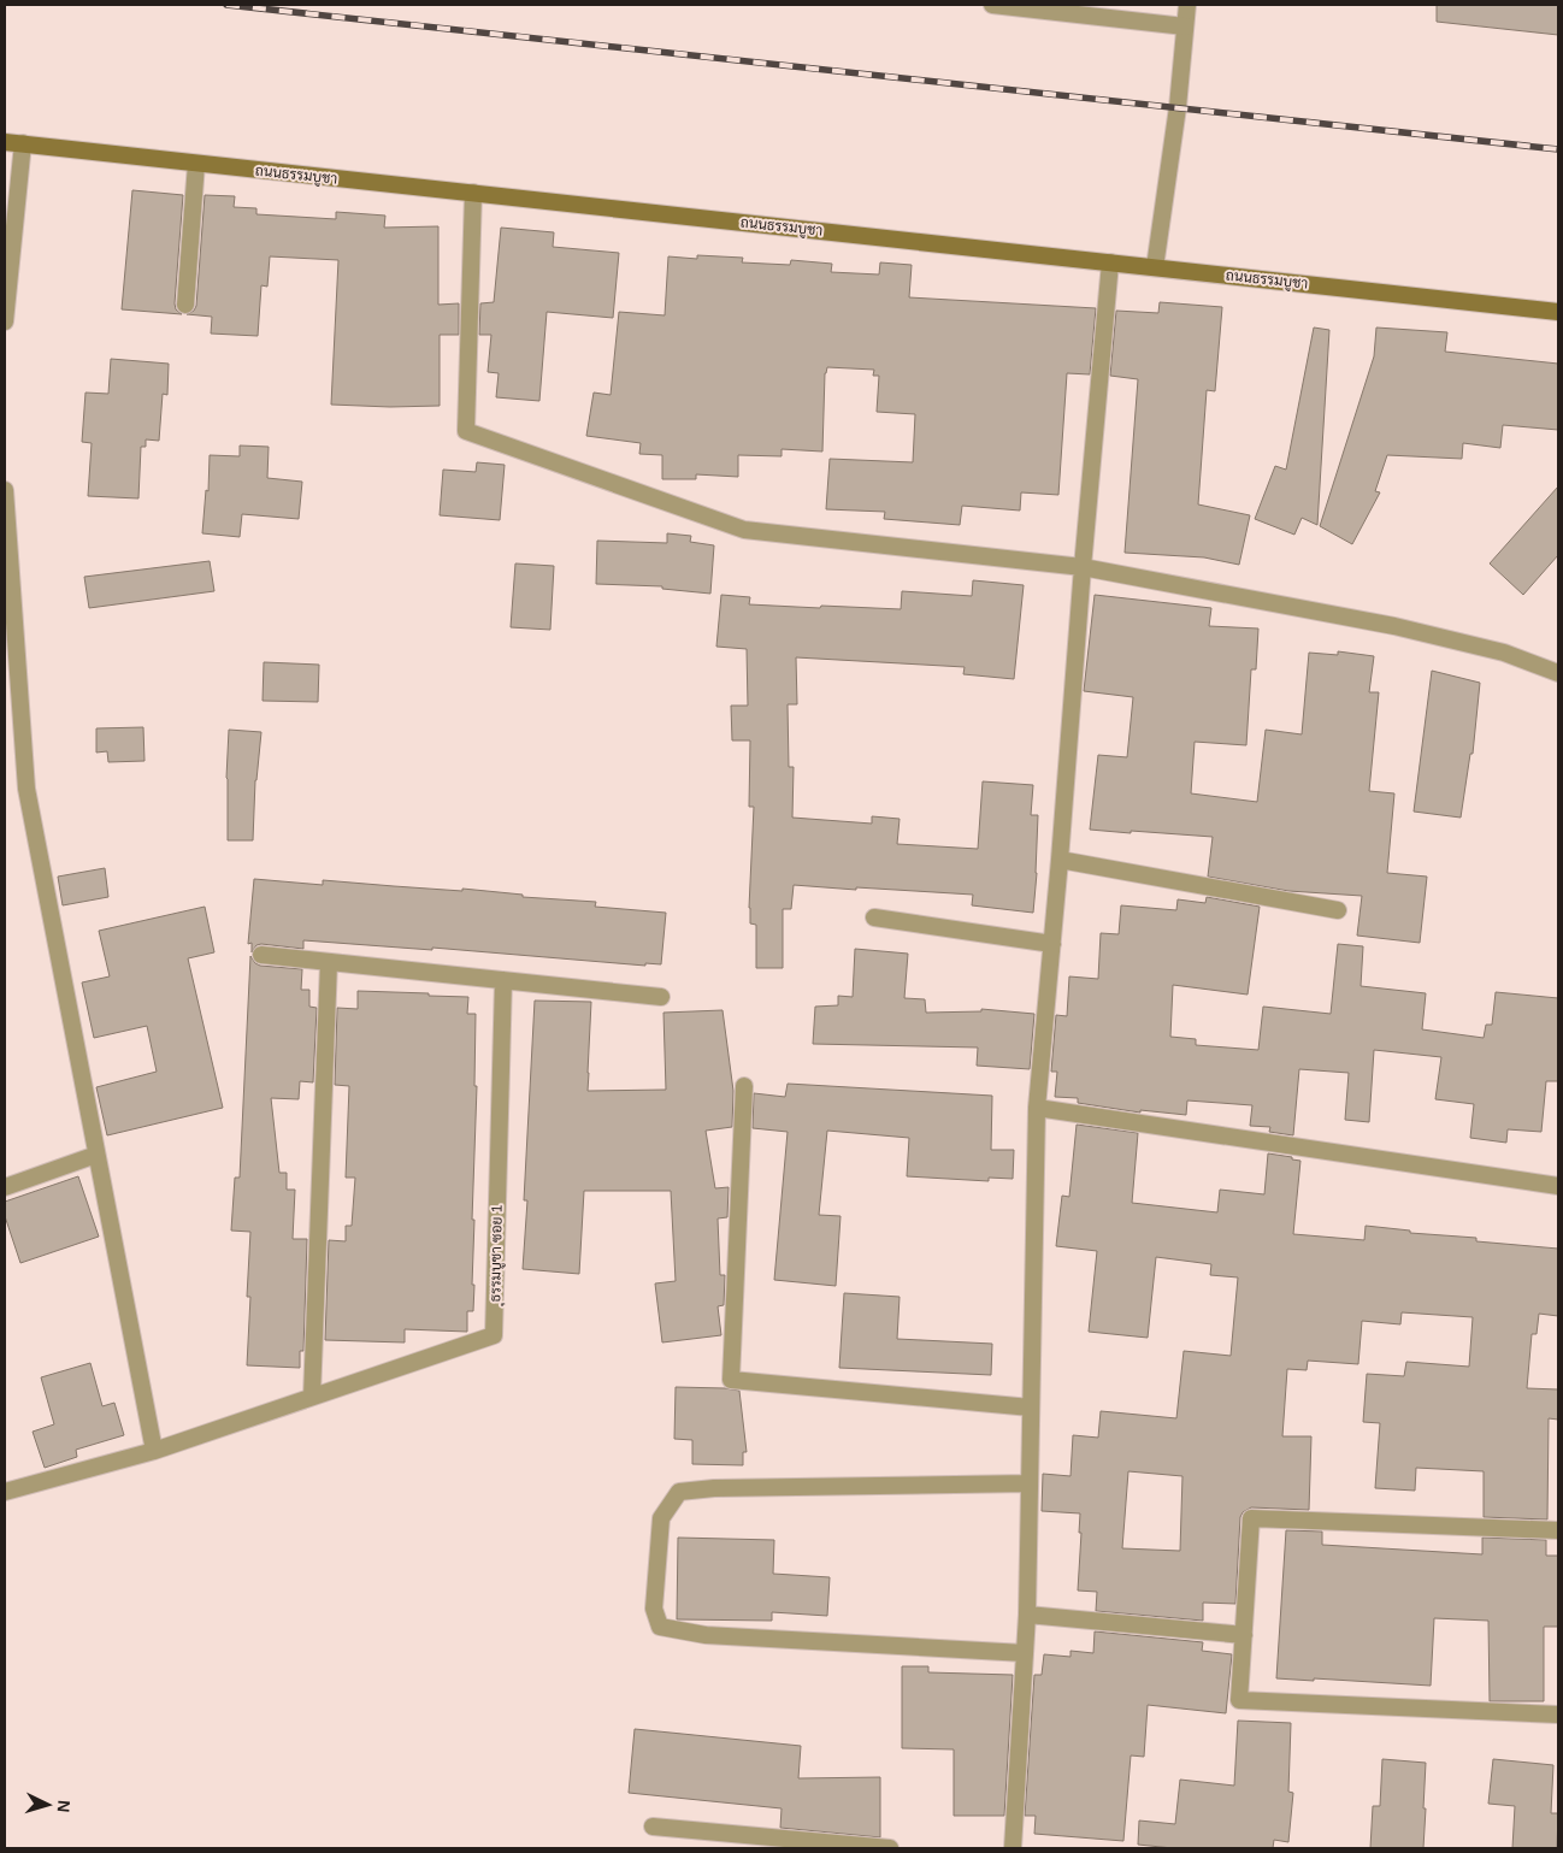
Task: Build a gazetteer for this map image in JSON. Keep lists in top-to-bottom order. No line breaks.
{"streets":{"main road":["ถนนธรรมบูชา"],"street":["ุธรรมบูชา ซอย 1"]},"north":"right"}
